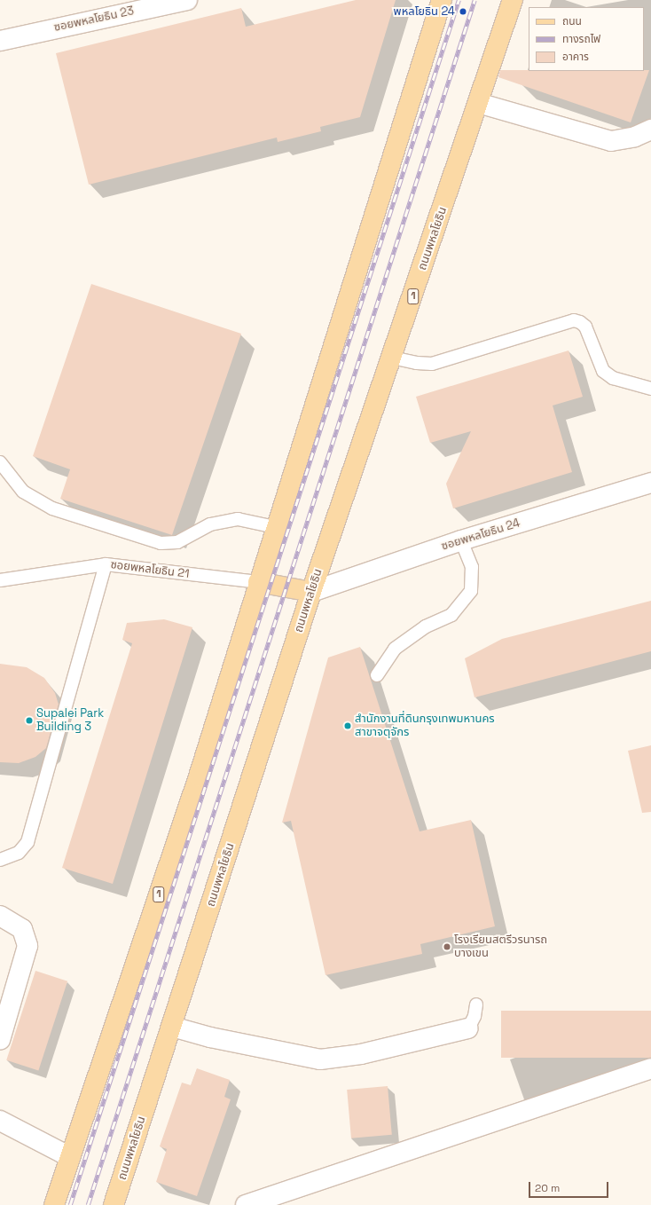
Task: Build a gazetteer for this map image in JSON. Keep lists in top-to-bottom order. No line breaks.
{"streets":{"main road":["ถนนพหลโยธิน","1"],"street":["ซอยพหลโยธิน 23","ซอยพหลโยธิน 24"],"lane":["ซอยพหลโยธิน 21"]},"crossings":[["ถนนพหลโยธิน","ซอยพหลโยธิน 24"],["1","ซอยพหลโยธิน 21"]],"places":["พหลโยธิน 24","Supalei Park Building 3","สำนักงานที่ดินกรุงเทพมหานคร สาขาจตุจักร","โรงเรียนสตรีวรนารถ บางเขน"],"legend":["ถนน","ทางรถไฟ","อาคาร"],"scale_bar":"20 m"}
